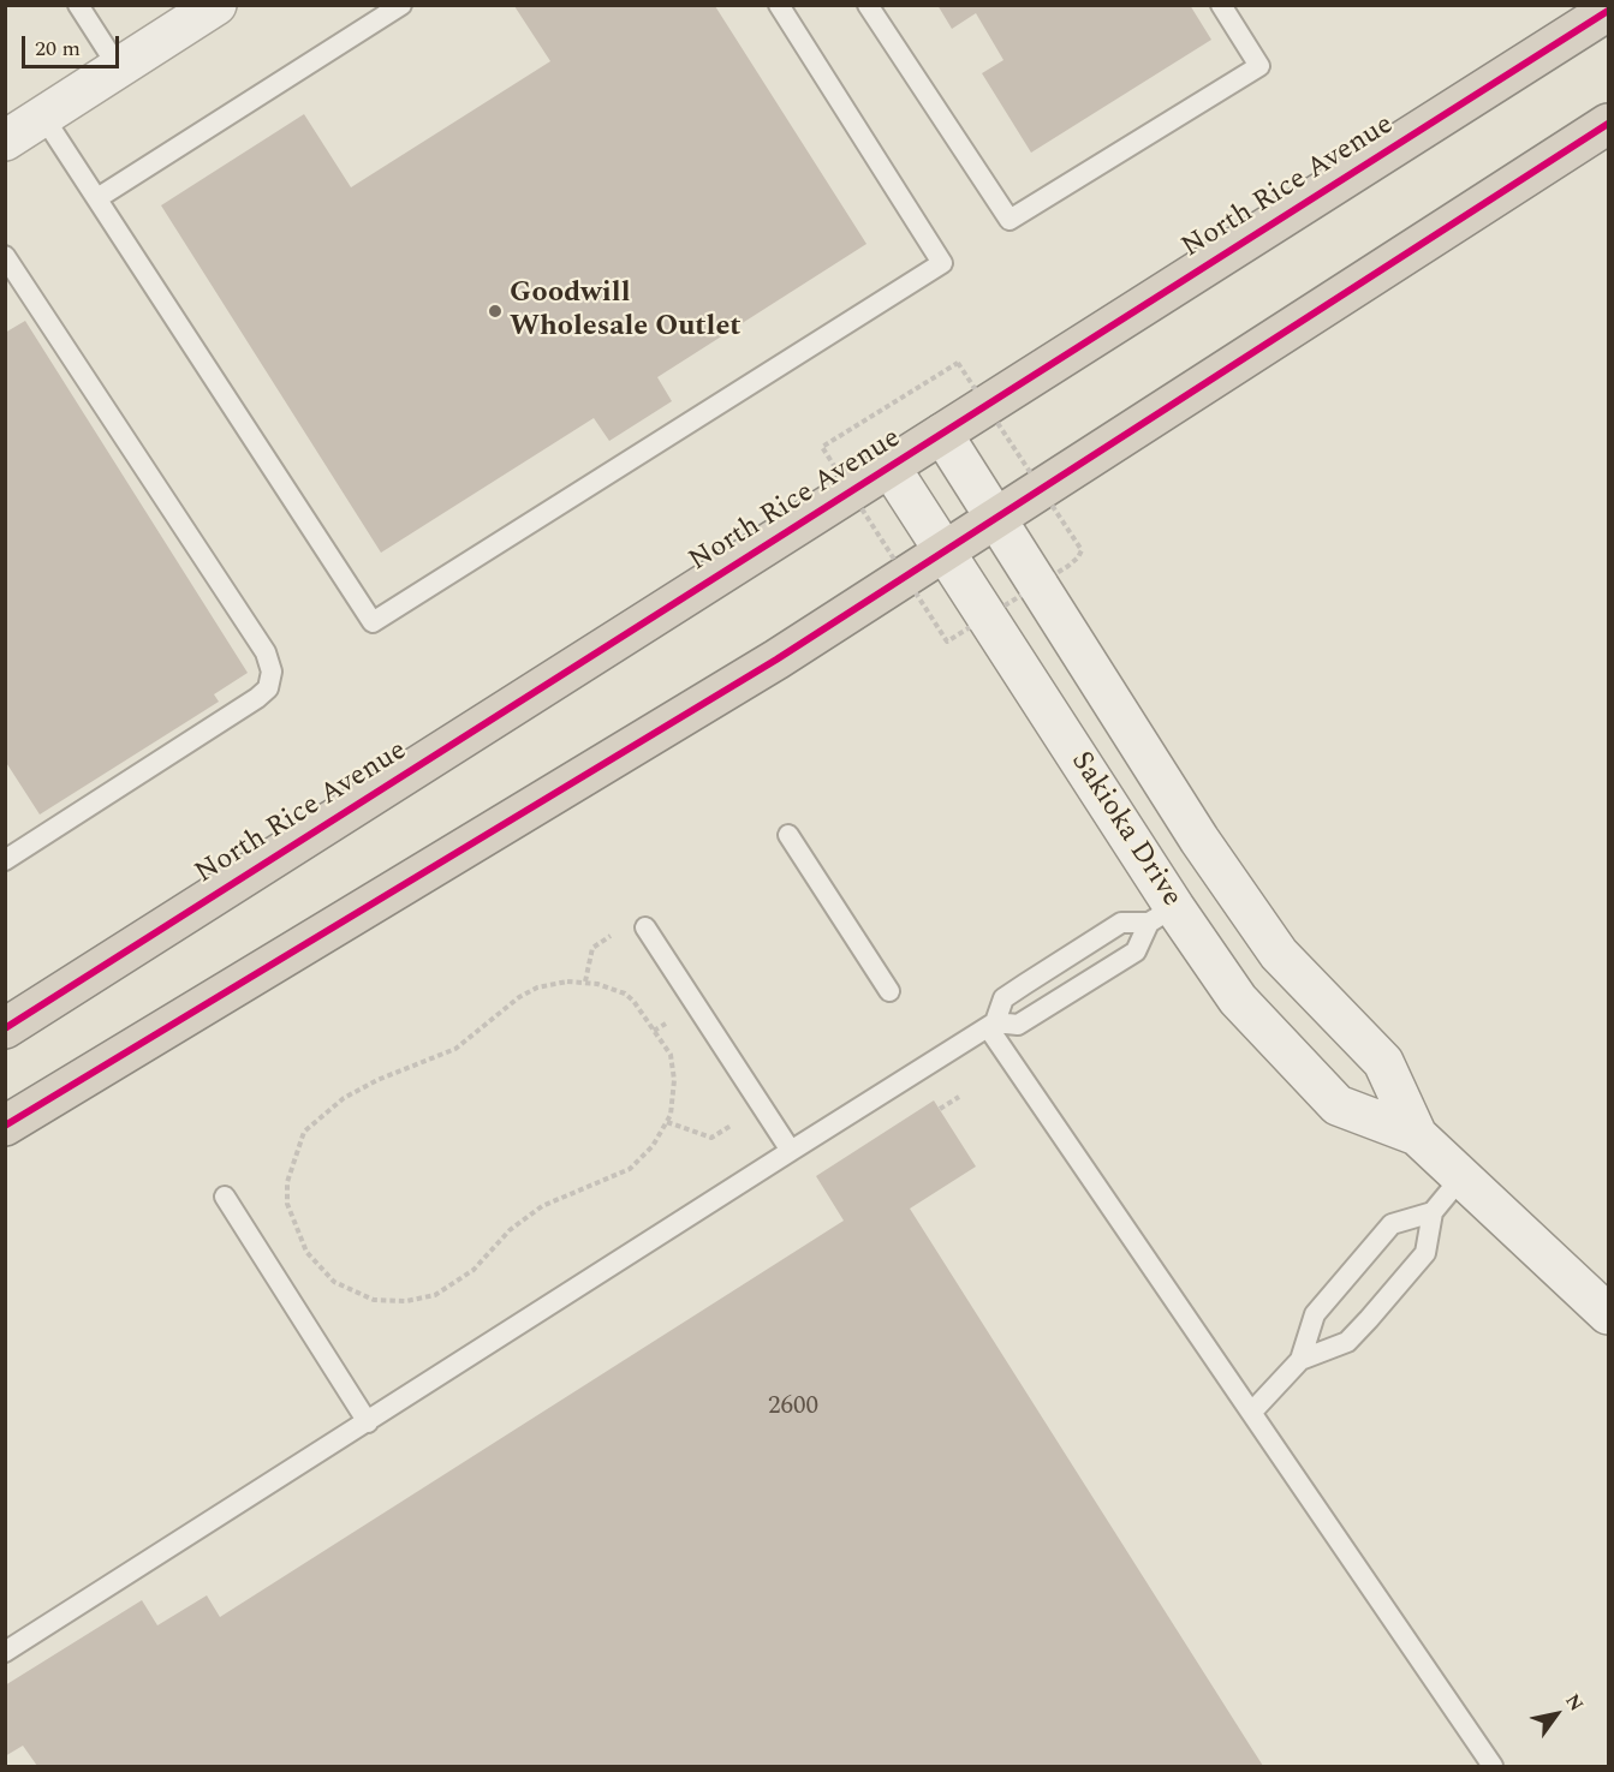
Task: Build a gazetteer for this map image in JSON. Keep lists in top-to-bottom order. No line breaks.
{"streets":{"highway":["North Rice Avenue"],"street":["Sakioka Drive"]},"crossings":[["North Rice Avenue","Sakioka Drive"]],"places":["Goodwill Wholesale Outlet"],"house_numbers":["2600"],"scale_bar":"20 m","north":"top right"}
